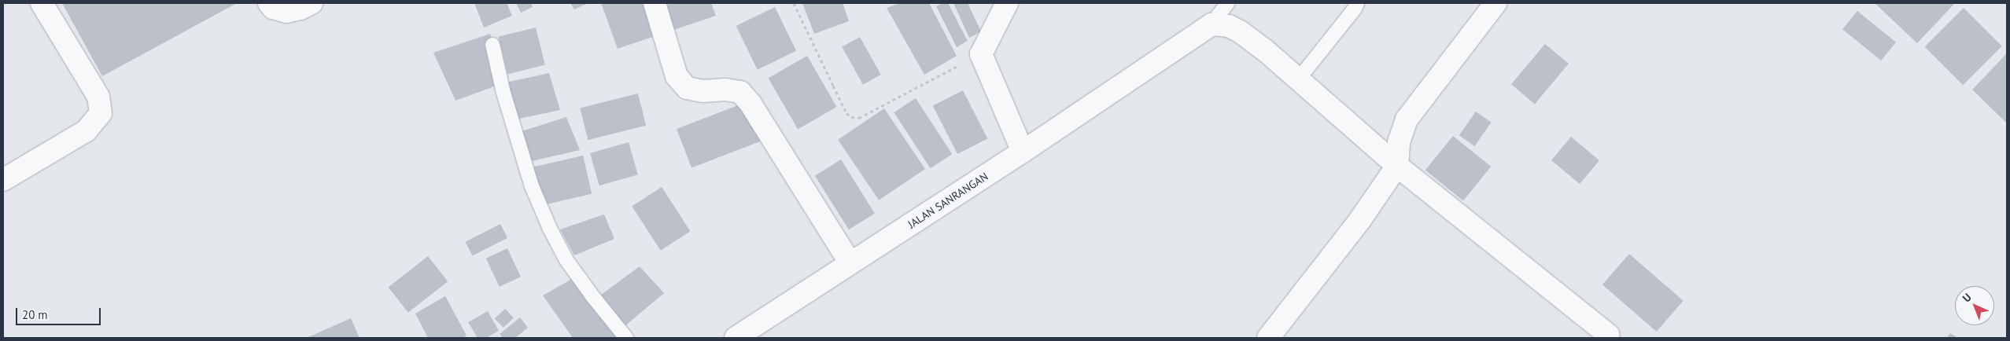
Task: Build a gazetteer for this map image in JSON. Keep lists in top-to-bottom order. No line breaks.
{"streets":{"street":["JALAN SANRANGAN"]},"scale_bar":"20 m","north":"top left"}
